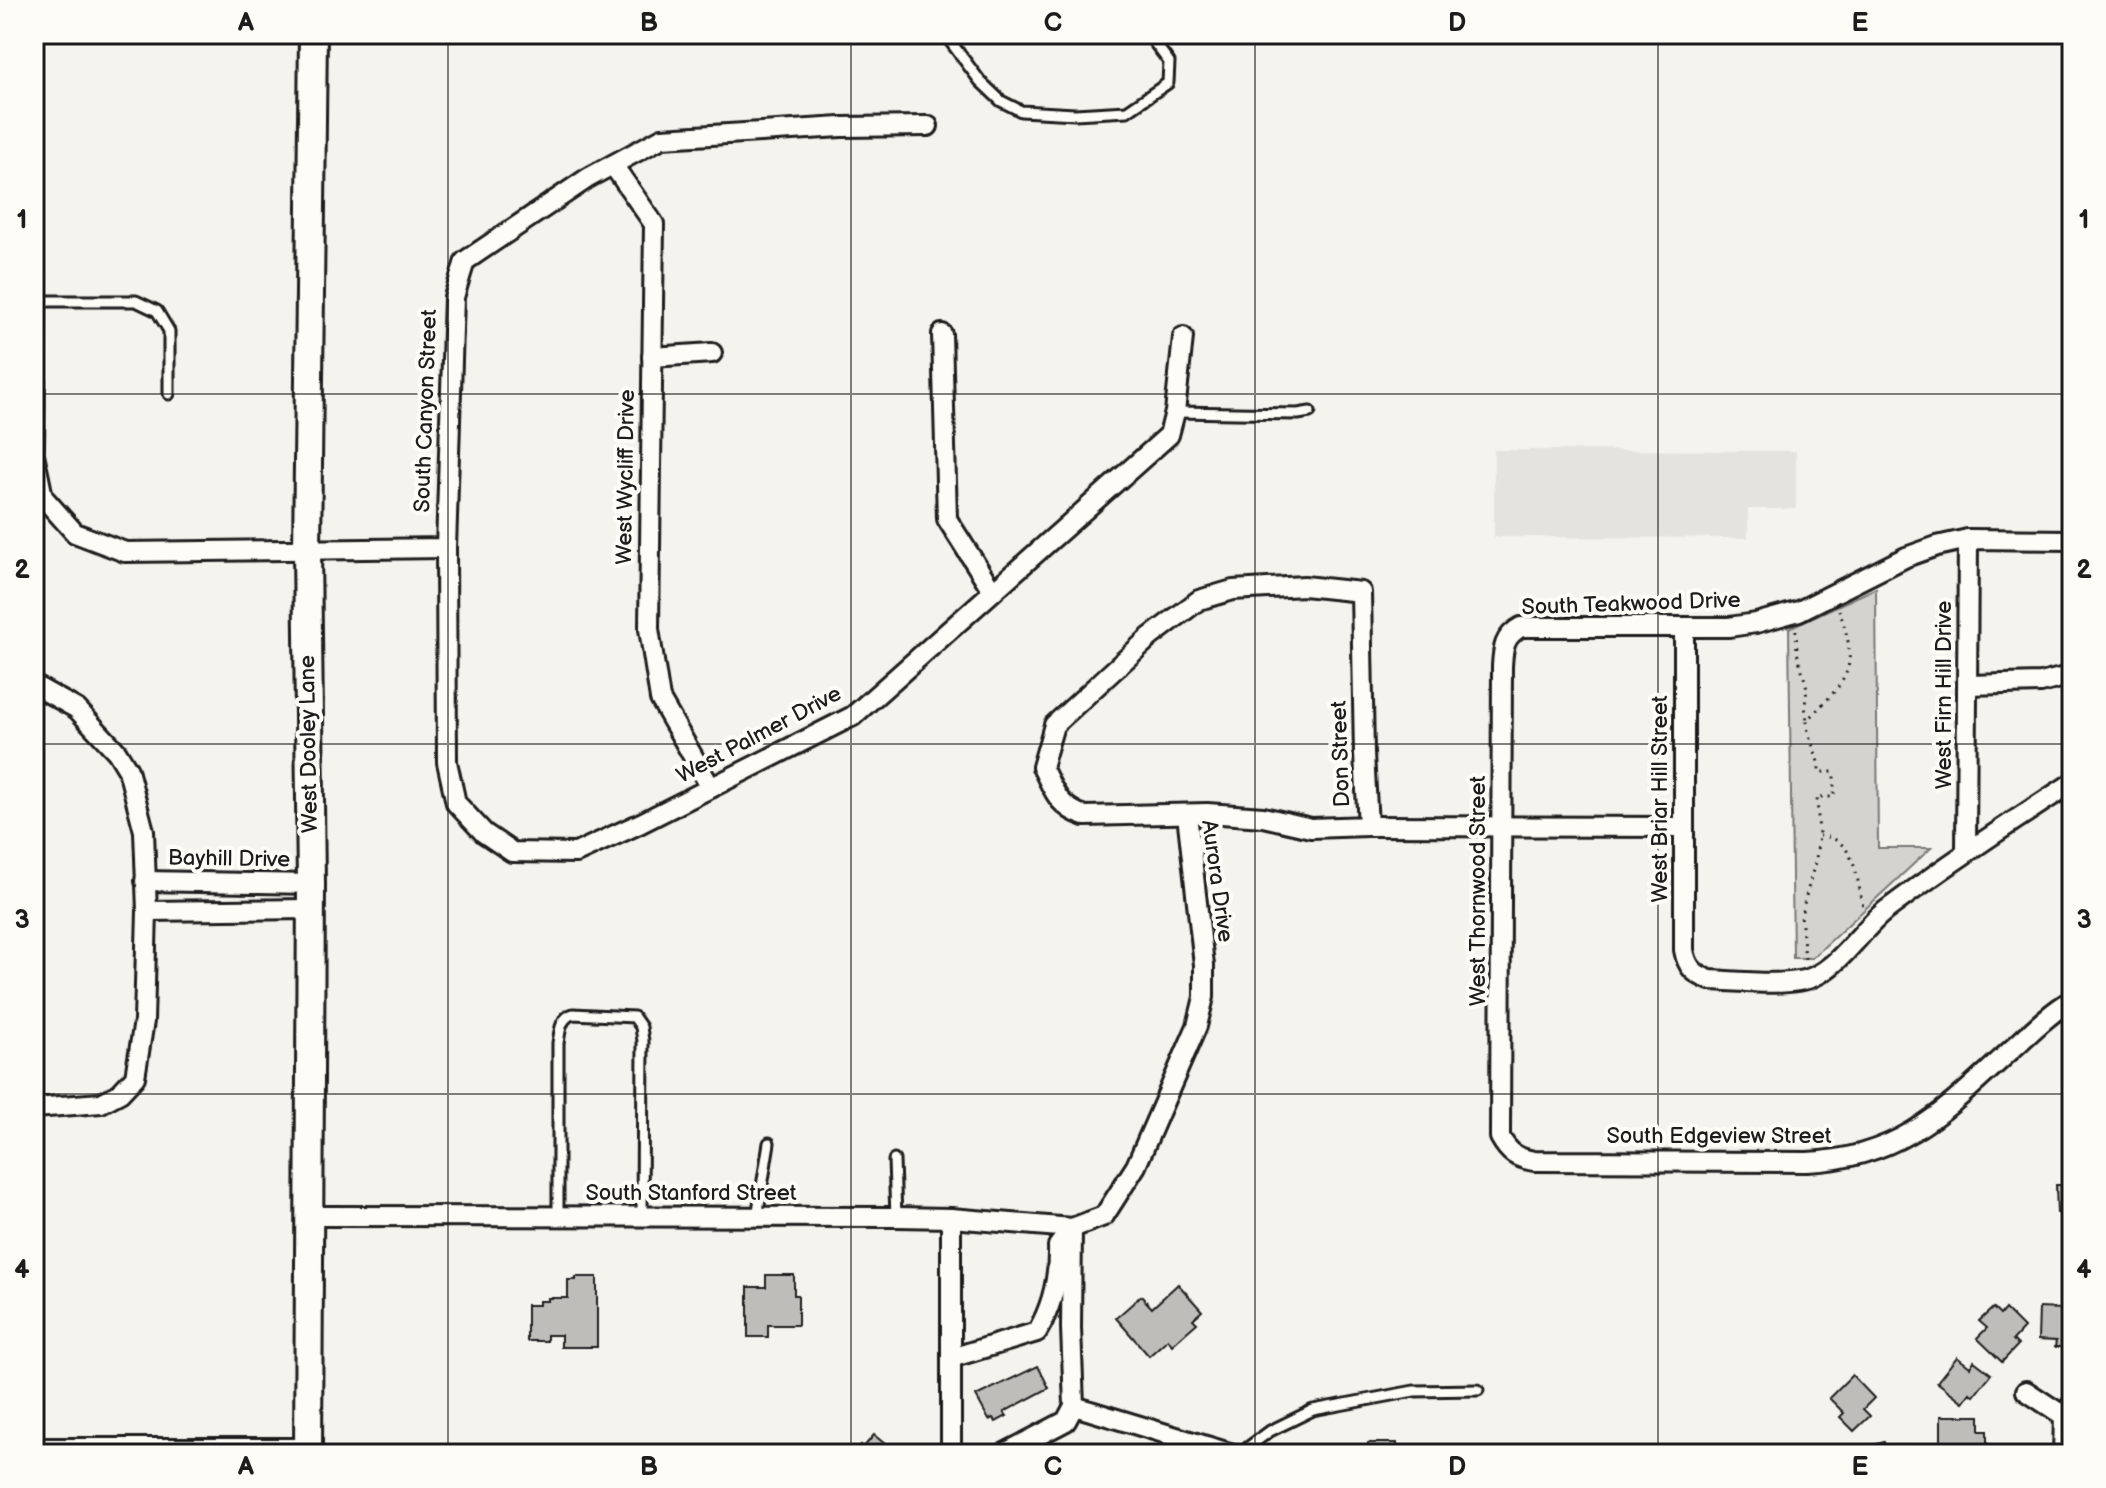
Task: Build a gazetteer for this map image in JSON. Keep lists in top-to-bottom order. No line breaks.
{"streets":{"street":["South Canyon Street","West Wycliff Drive","South Teakwood Drive","West Firn Hill Drive","West Palmer Drive","West Dooley Lane","Don Street","West Briar Hill Street","Bayhill Drive","Aurora Drive","West Thornwood Street","South Edgeview Street","South Stanford Street"]},"crossings":[["South Canyon Street","West Wycliff Drive"],["South Canyon Street","West Palmer Drive"],["West Wycliff Drive","West Palmer Drive"],["South Teakwood Drive","West Firn Hill Drive"],["South Teakwood Drive","West Briar Hill Street"],["South Teakwood Drive","West Thornwood Street"],["West Dooley Lane","Bayhill Drive"],["West Dooley Lane","South Stanford Street"],["Don Street","Aurora Drive"],["Aurora Drive","South Stanford Street"],["West Thornwood Street","South Edgeview Street"]],"grid":{"columns":["A","B","C","D","E"],"rows":["1","2","3","4"]}}
